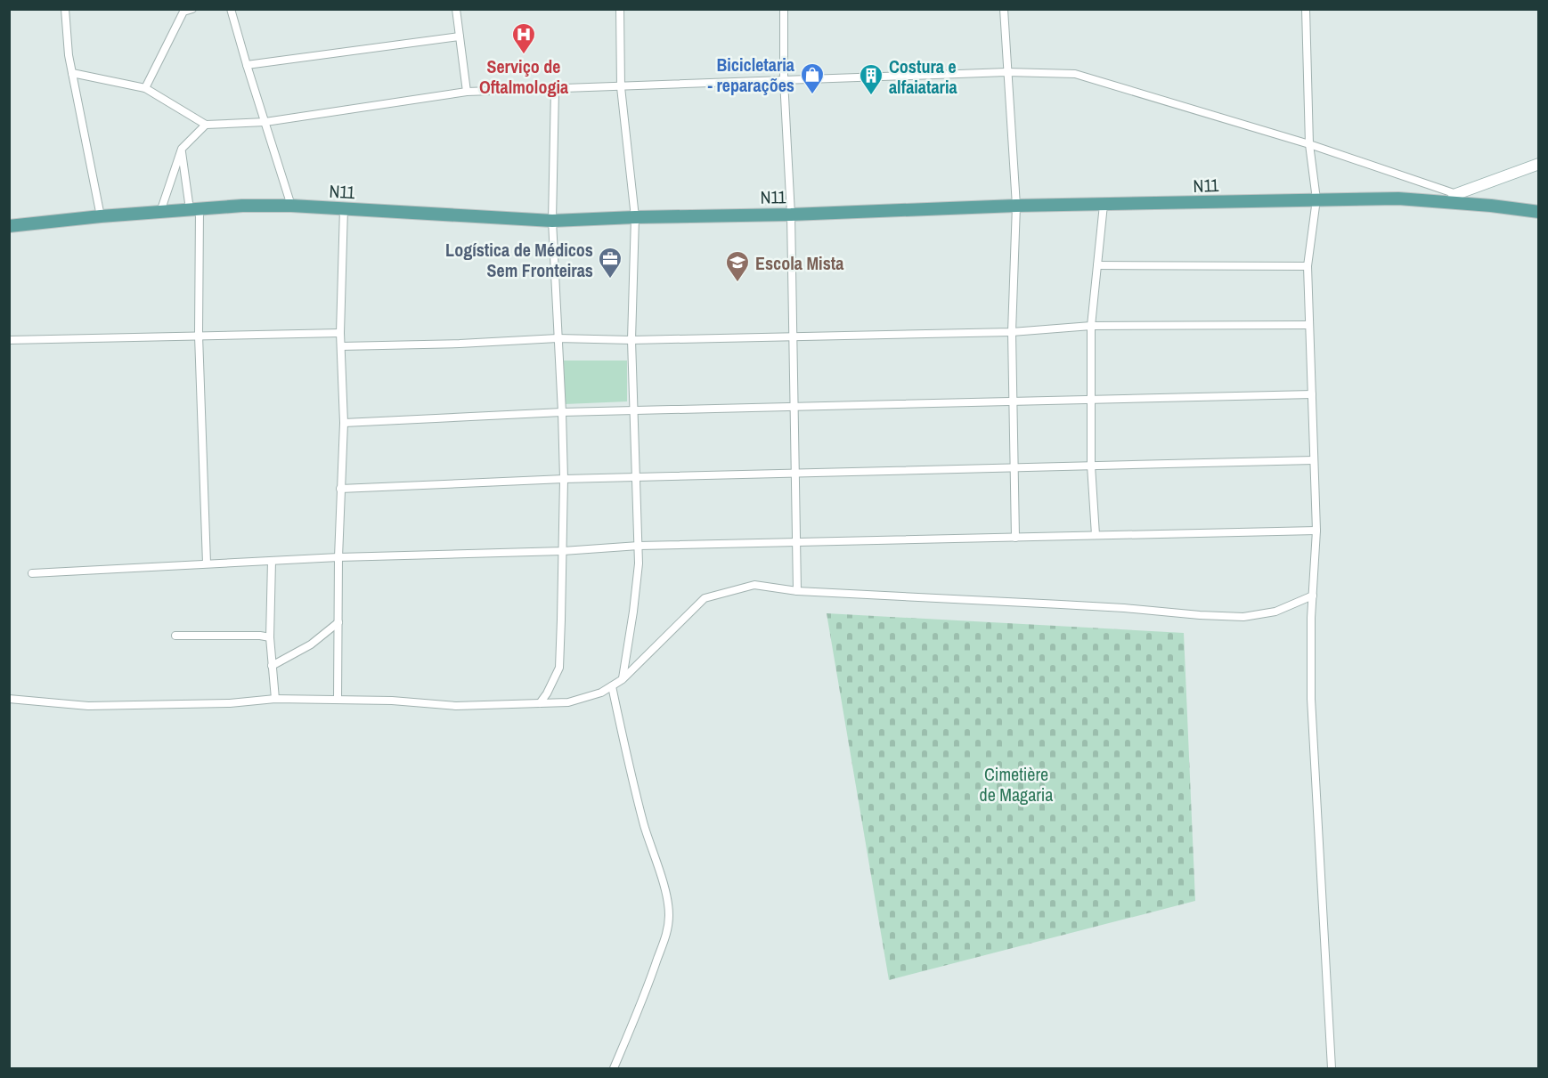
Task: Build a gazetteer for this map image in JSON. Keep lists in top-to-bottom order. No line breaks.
{"streets":{"main road":["N11"]},"parks":["Cimetière de Magaria"],"places":{"hospital":["Serviço de Oftalmologia"],"shop":["Bicicletaria - reparações"],"building":["Costura e alfaiataria"],"office":["Logística de Médicos Sem Fronteiras"],"school or university":["Escola Mista"]}}
